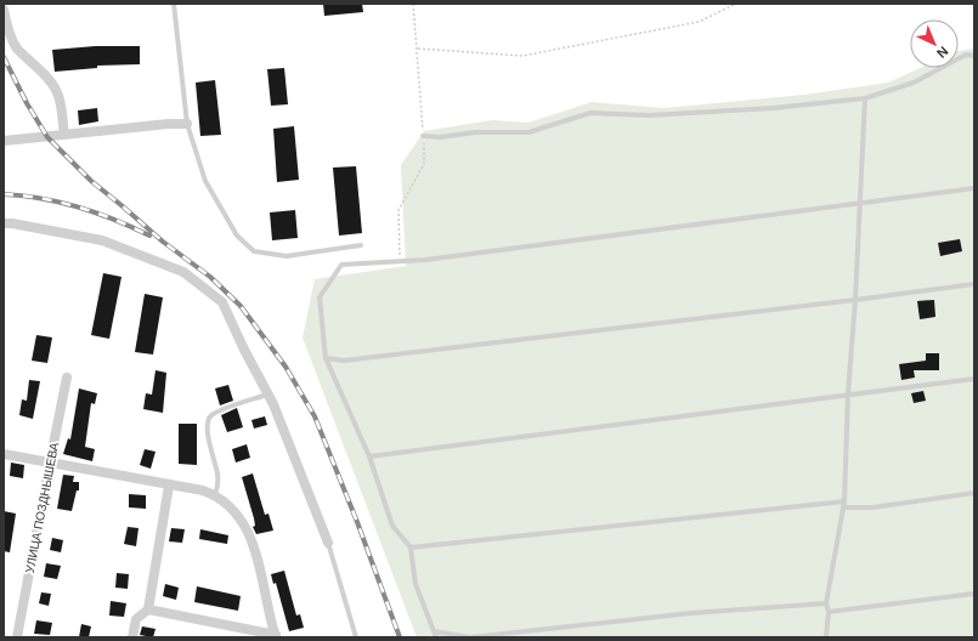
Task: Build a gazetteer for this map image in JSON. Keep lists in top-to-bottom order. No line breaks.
{"streets":{"street":["УЛИЦА ПОЗДНЫШЕВА"]},"north":"bottom right"}
